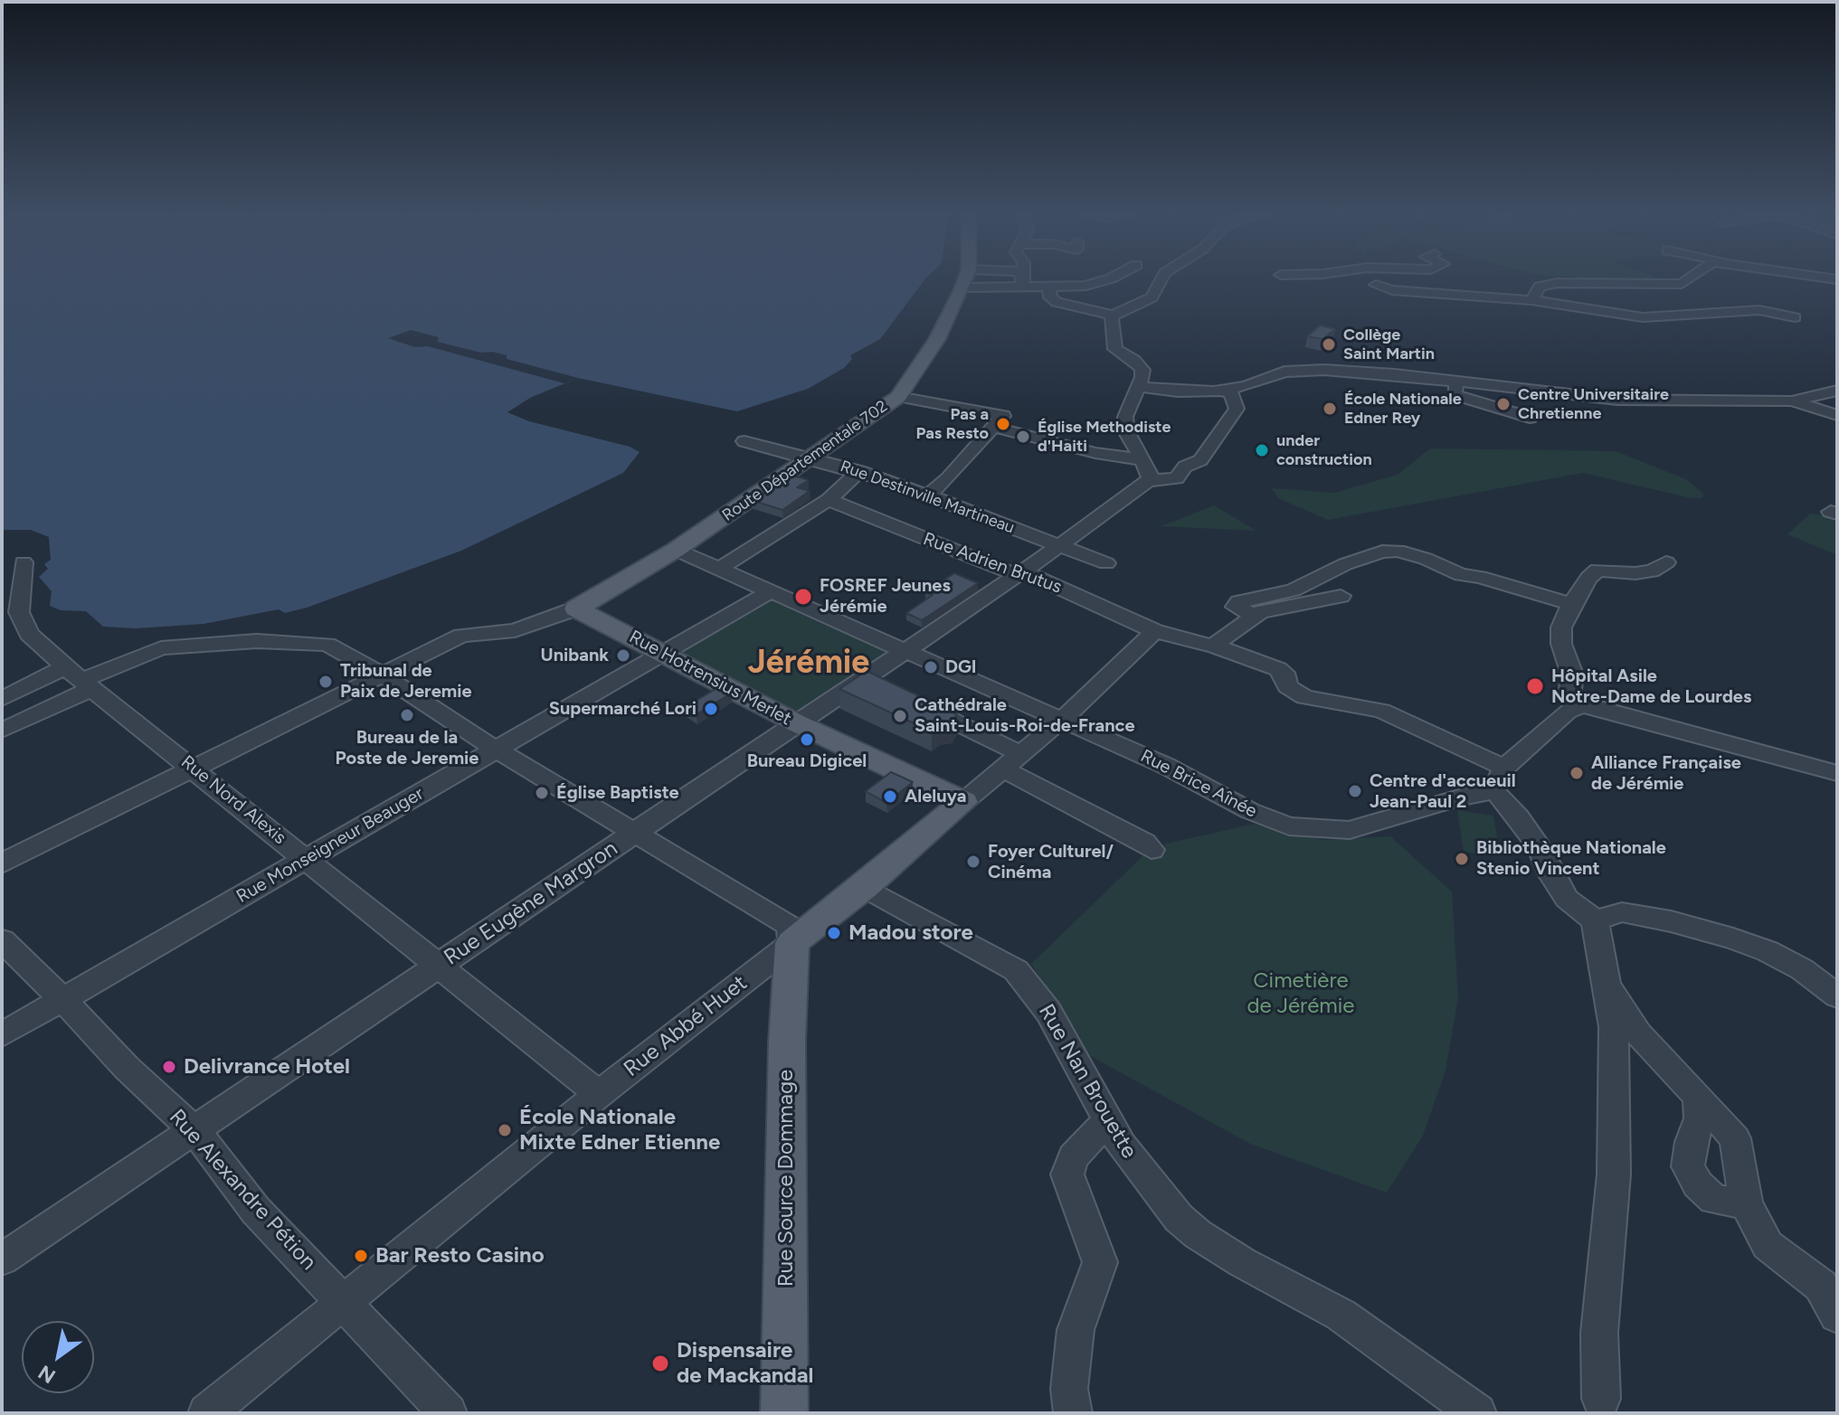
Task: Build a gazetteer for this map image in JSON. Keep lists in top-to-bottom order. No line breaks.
{"streets":{"main road":["Route Départementale 702","Rue Hotrensius Merlet","Rue Abbé Huet","Rue Source Dommage"],"street":["Rue Destinville Martineau","Rue Adrien Brutus","Rue Brice Aînée","Rue Nord Alexis","Rue Monseigneur Beauger","Rue Eugène Margron","Rue Nan Brouette","Rue Alexandre Pétion"]},"crossings":[["Route Départementale 702","Rue Destinville Martineau"],["Route Départementale 702","Rue Hotrensius Merlet"],["Route Départementale 702","Rue Brice Aînée"],["Rue Destinville Martineau","Rue Eugène Margron"],["Rue Adrien Brutus","Rue Brice Aînée"],["Rue Adrien Brutus","Rue Eugène Margron"],["Rue Adrien Brutus","Rue Abbé Huet"],["Rue Hotrensius Merlet","Rue Monseigneur Beauger"],["Rue Hotrensius Merlet","Rue Eugène Margron"],["Rue Hotrensius Merlet","Rue Abbé Huet"],["Rue Brice Aînée","Rue Monseigneur Beauger"],["Rue Brice Aînée","Rue Eugène Margron"],["Rue Brice Aînée","Rue Abbé Huet"],["Rue Nord Alexis","Rue Monseigneur Beauger"],["Rue Nord Alexis","Rue Eugène Margron"],["Rue Nord Alexis","Rue Abbé Huet"],["Rue Monseigneur Beauger","Rue Alexandre Pétion"],["Rue Eugène Margron","Rue Alexandre Pétion"],["Rue Abbé Huet","Rue Nan Brouette"],["Rue Abbé Huet","Rue Source Dommage"],["Rue Abbé Huet","Rue Alexandre Pétion"]],"districts":["Jérémie"],"parks":["Cimetière de Jérémie"],"places":["Collège Saint Martin","Centre Universitaire Chretienne","École Nationale Edner Rey","Pas a Pas Resto","Église Methodiste d'Haiti","under construction","FOSREF Jeunes Jérémie","Unibank","DGI","Tribunal de Paix de Jeremie","Hôpital Asile Notre-Dame de Lourdes","Supermarché Lori","Bureau de la Poste de Jeremie","Cathédrale Saint-Louis-Roi-de-France","Bureau Digicel","Alliance Française de Jérémie","Centre d'accueuil Jean-Paul 2","Église Baptiste","Aleluya","Bibliothèque Nationale Stenio Vincent","Foyer Culturel/ Cinéma","Madou store","Delivrance Hotel","École Nationale Mixte Edner Etienne","Bar Resto Casino","Dispensaire de Mackandal"],"north":"bottom left"}
